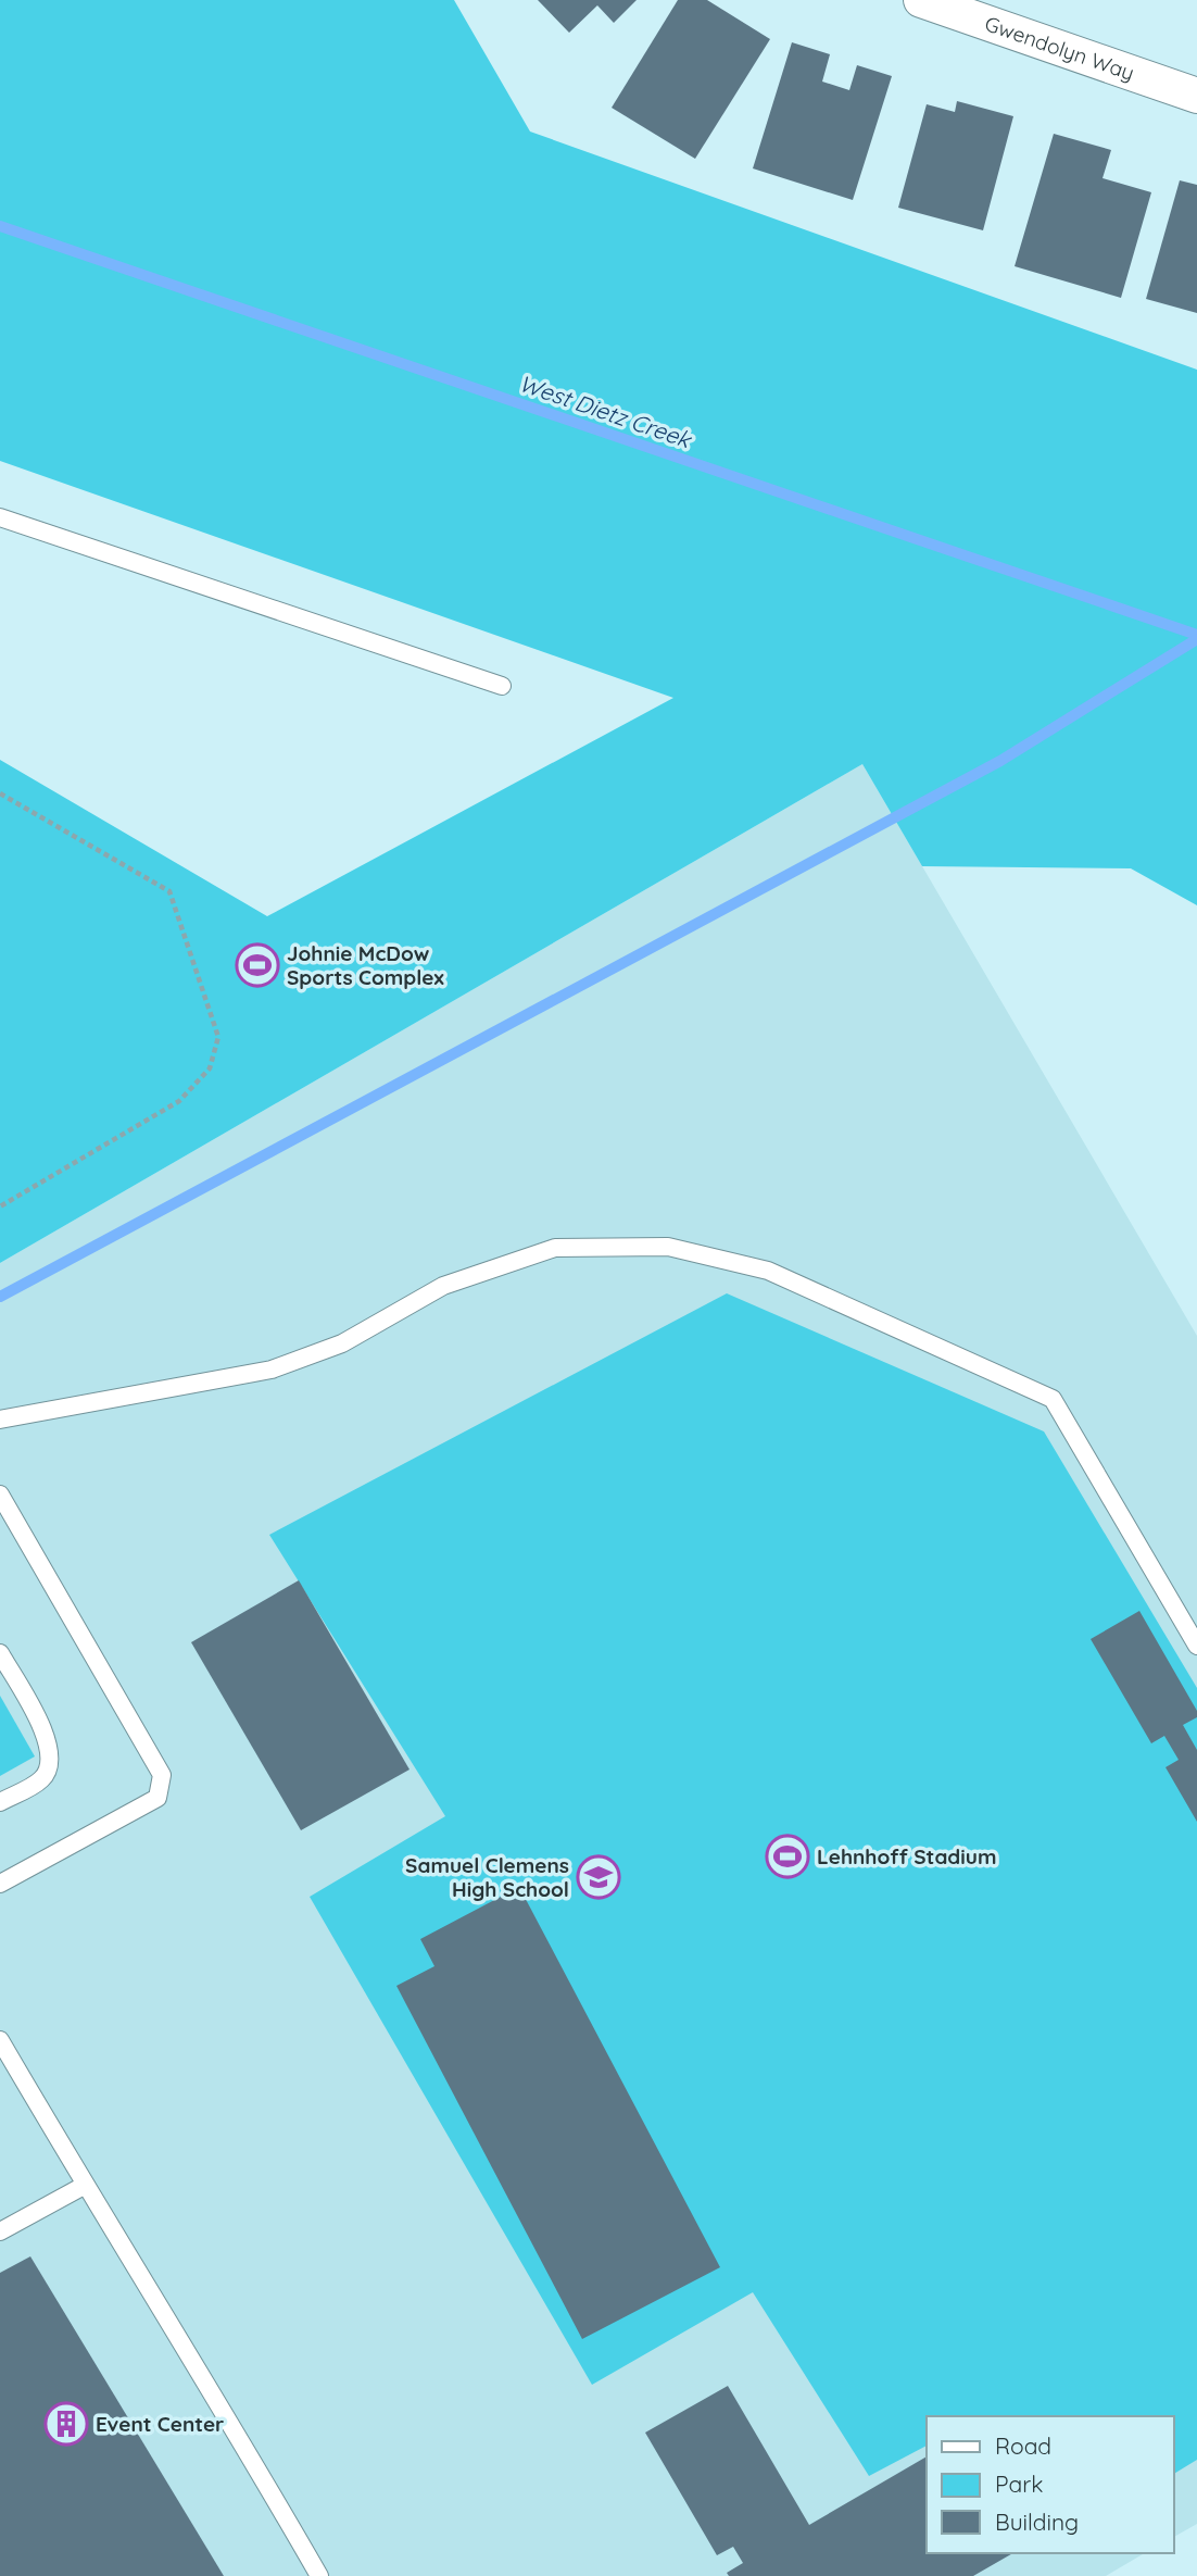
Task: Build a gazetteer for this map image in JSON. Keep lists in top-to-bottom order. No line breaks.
{"streets":{"street":["Gwendolyn Way"]},"water":["West Dietz Creek"],"places":{"sports":["Johnie McDow Sports Complex","Lehnhoff Stadium"],"school or university":["Samuel Clemens High School"],"building":["Event Center"]},"legend":["Road","Park","Building"]}
